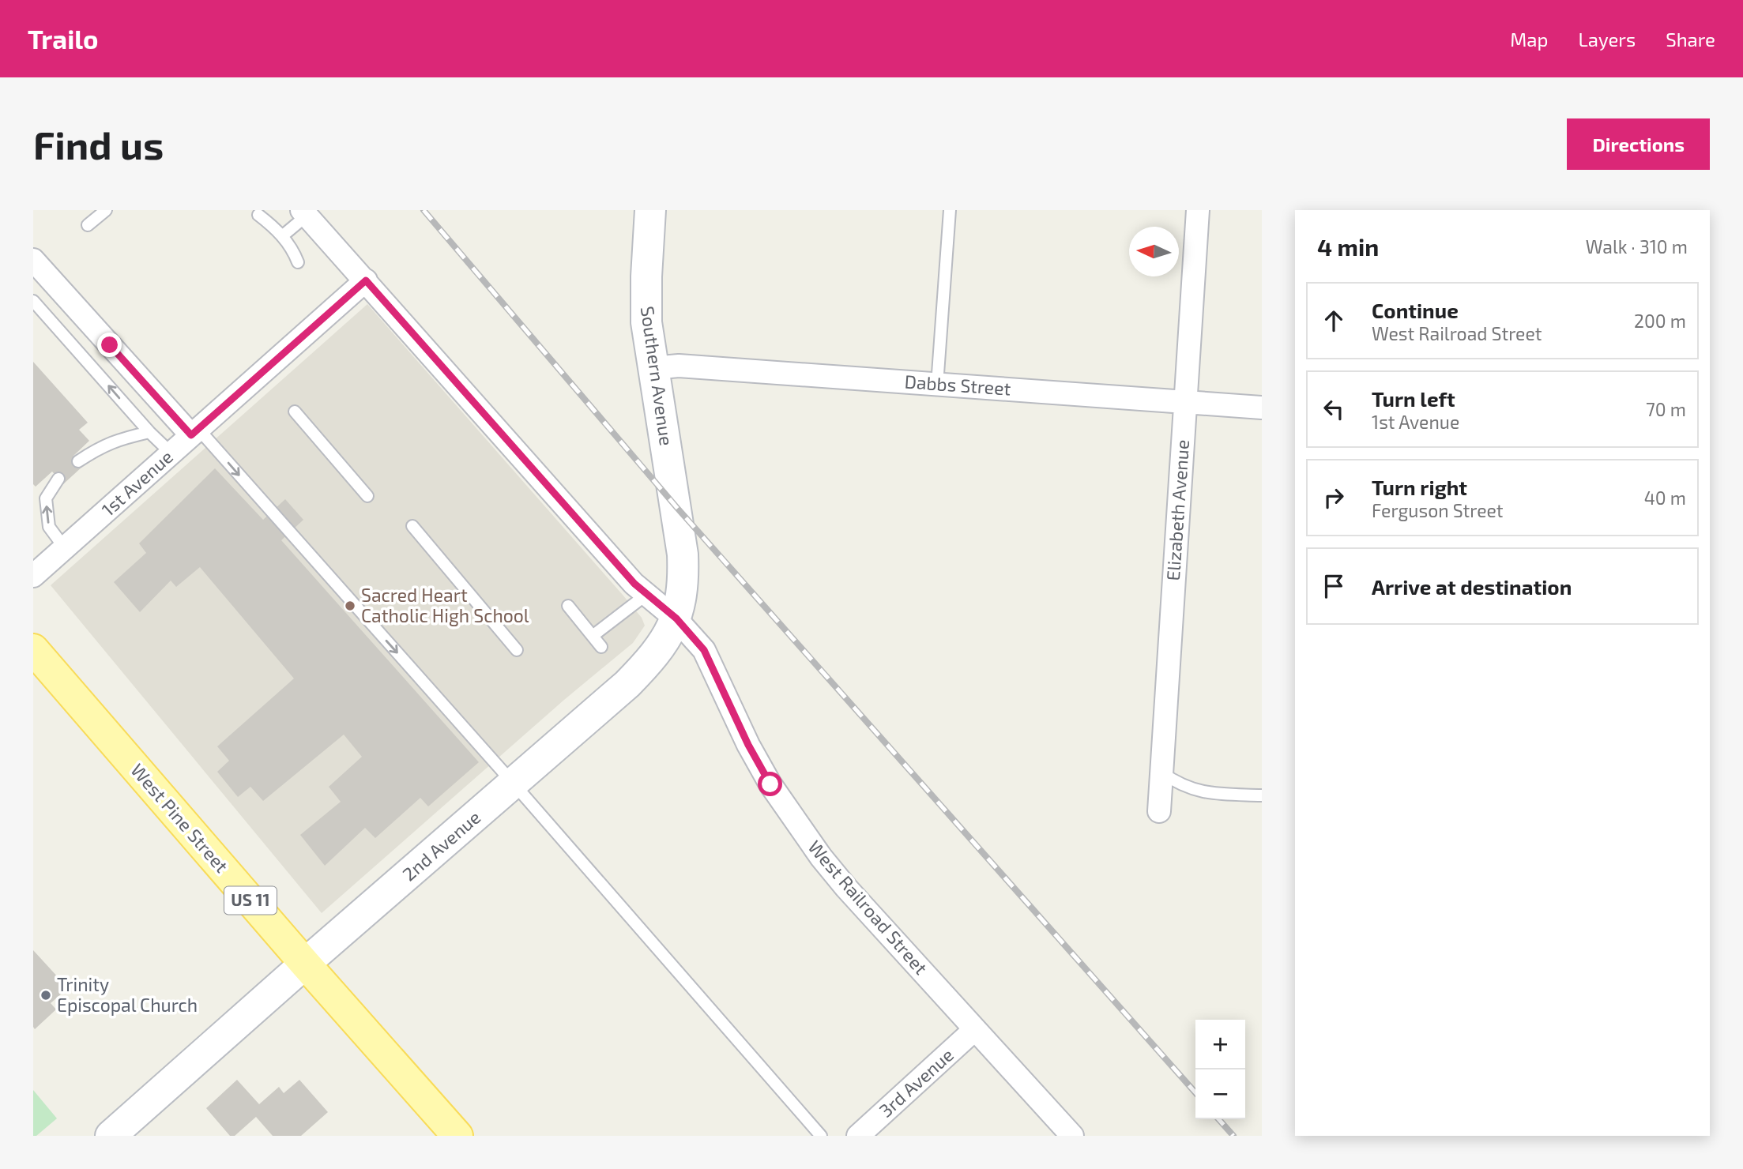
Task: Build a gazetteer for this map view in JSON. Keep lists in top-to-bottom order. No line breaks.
{"streets":{"main road":["Southern Avenue","West Pine Street","2nd Avenue","US 11"],"street":["Dabbs Street","1st Avenue","Elizabeth Avenue","West Railroad Street","3rd Avenue"]},"crossings":[["Southern Avenue","Dabbs Street"],["Southern Avenue","2nd Avenue"],["Dabbs Street","Elizabeth Avenue"],["1st Avenue","West Railroad Street"],["West Pine Street","2nd Avenue"],["2nd Avenue","West Railroad Street"],["West Railroad Street","3rd Avenue"]],"places":["Sacred Heart Catholic High School","Trinity Episcopal Church"],"north":"left","page":{"header":"Trailo","nav":["Map","Layers","Share"],"buttons":"Directions","title":"Find us","heading":["4 min","Walk · 310 m"],"list":[["Continue","West Railroad Street","200 m"],["Turn left","1st Avenue","70 m"],["Turn right","Ferguson Street","40 m"],"Arrive at destination"],"map_buttons":["+","−"]}}
